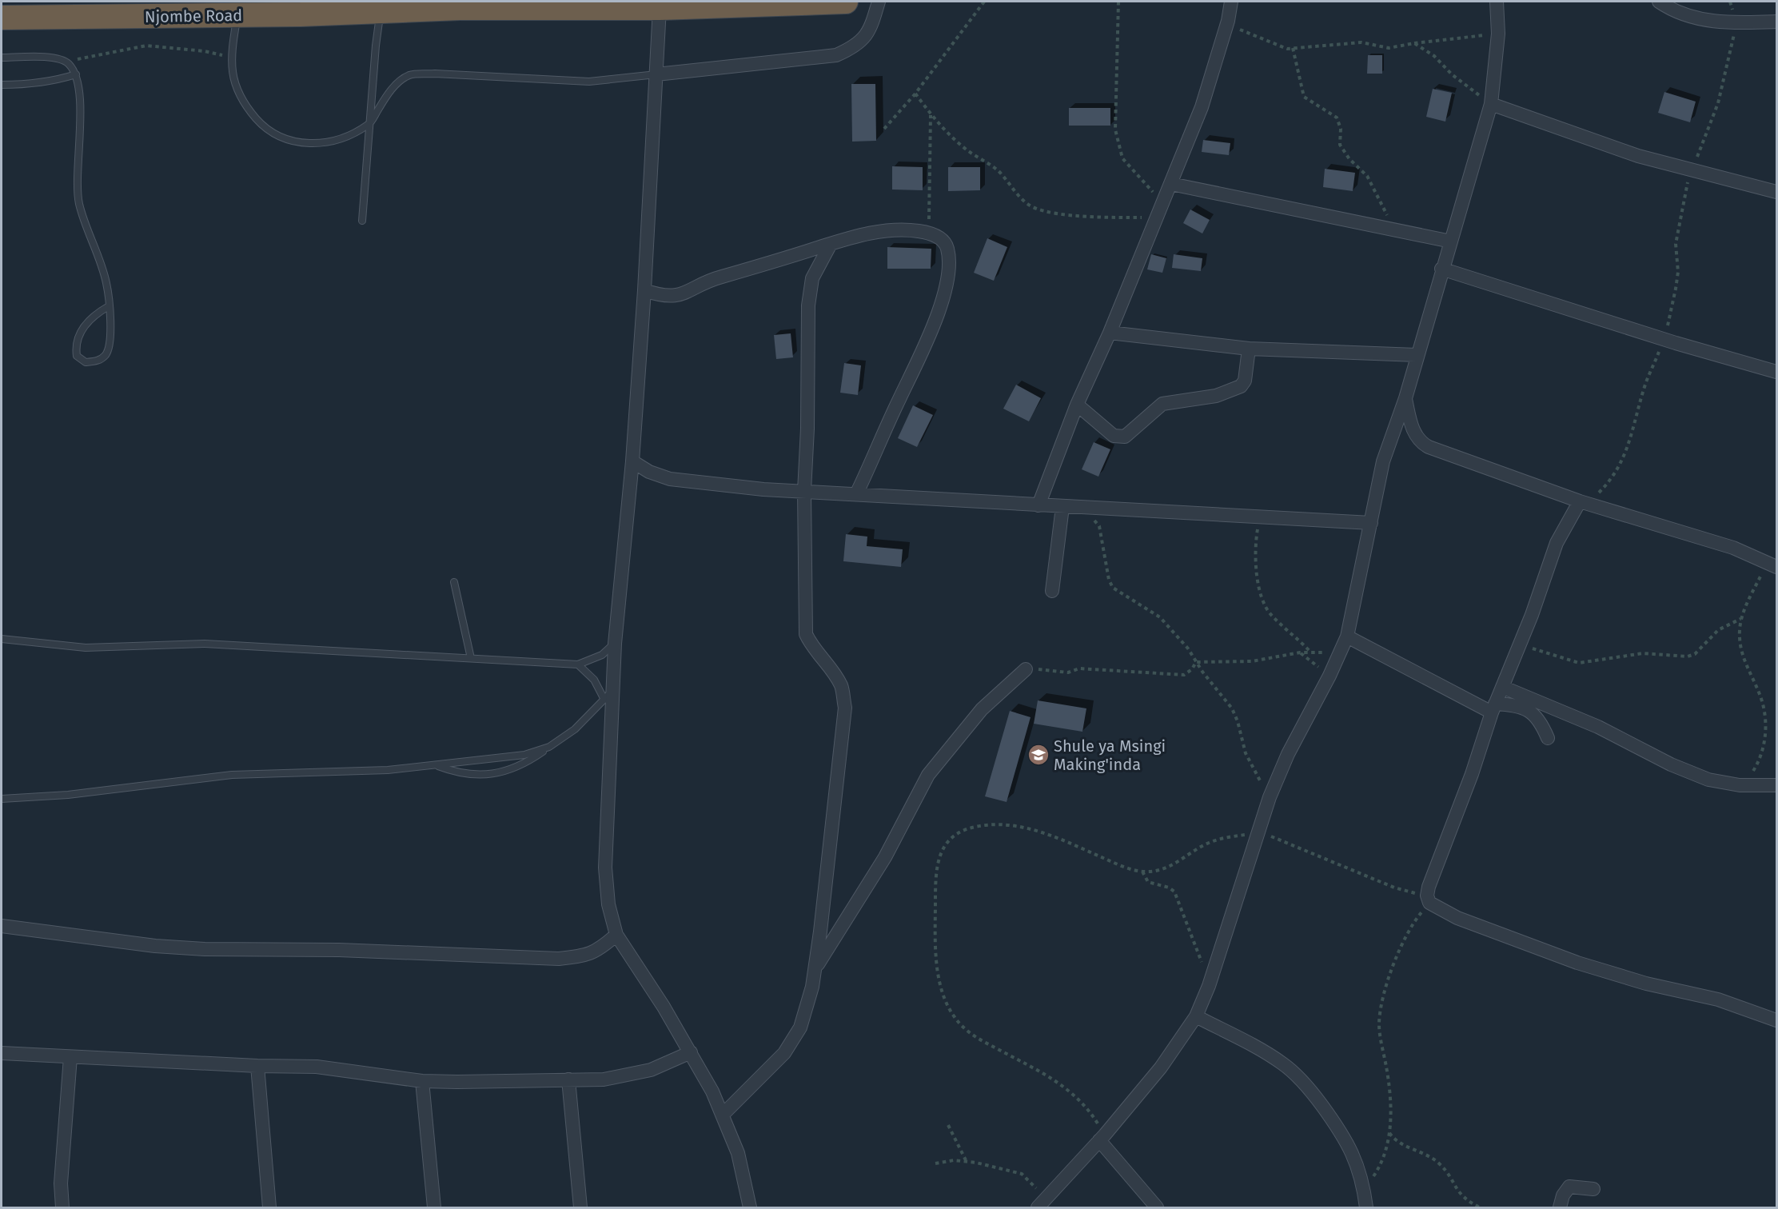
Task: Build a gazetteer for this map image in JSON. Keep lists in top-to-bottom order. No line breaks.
{"streets":{"highway":["Njombe Road"]},"places":{"school or university":["Shule ya Msingi Making'inda"]}}
